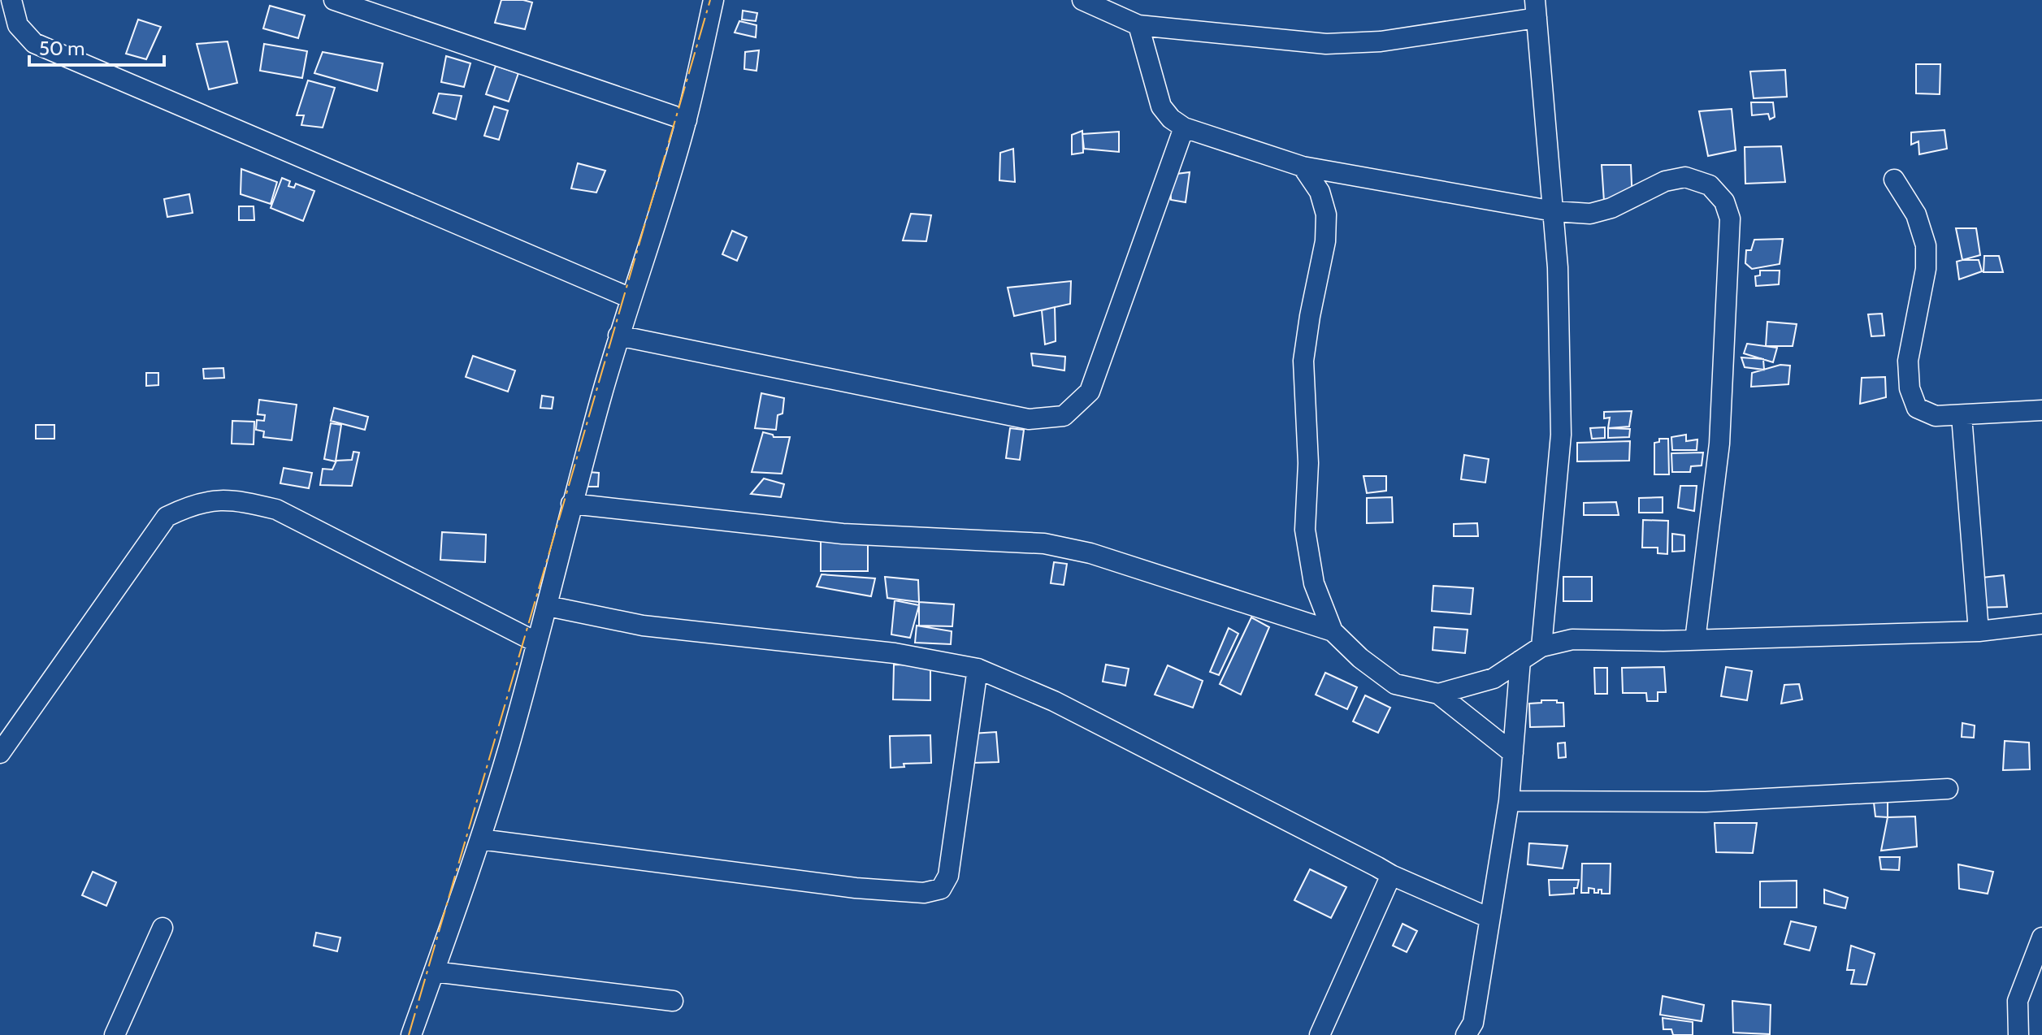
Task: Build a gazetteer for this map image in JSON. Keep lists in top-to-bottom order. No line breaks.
{"scale_bar":"50 m"}
